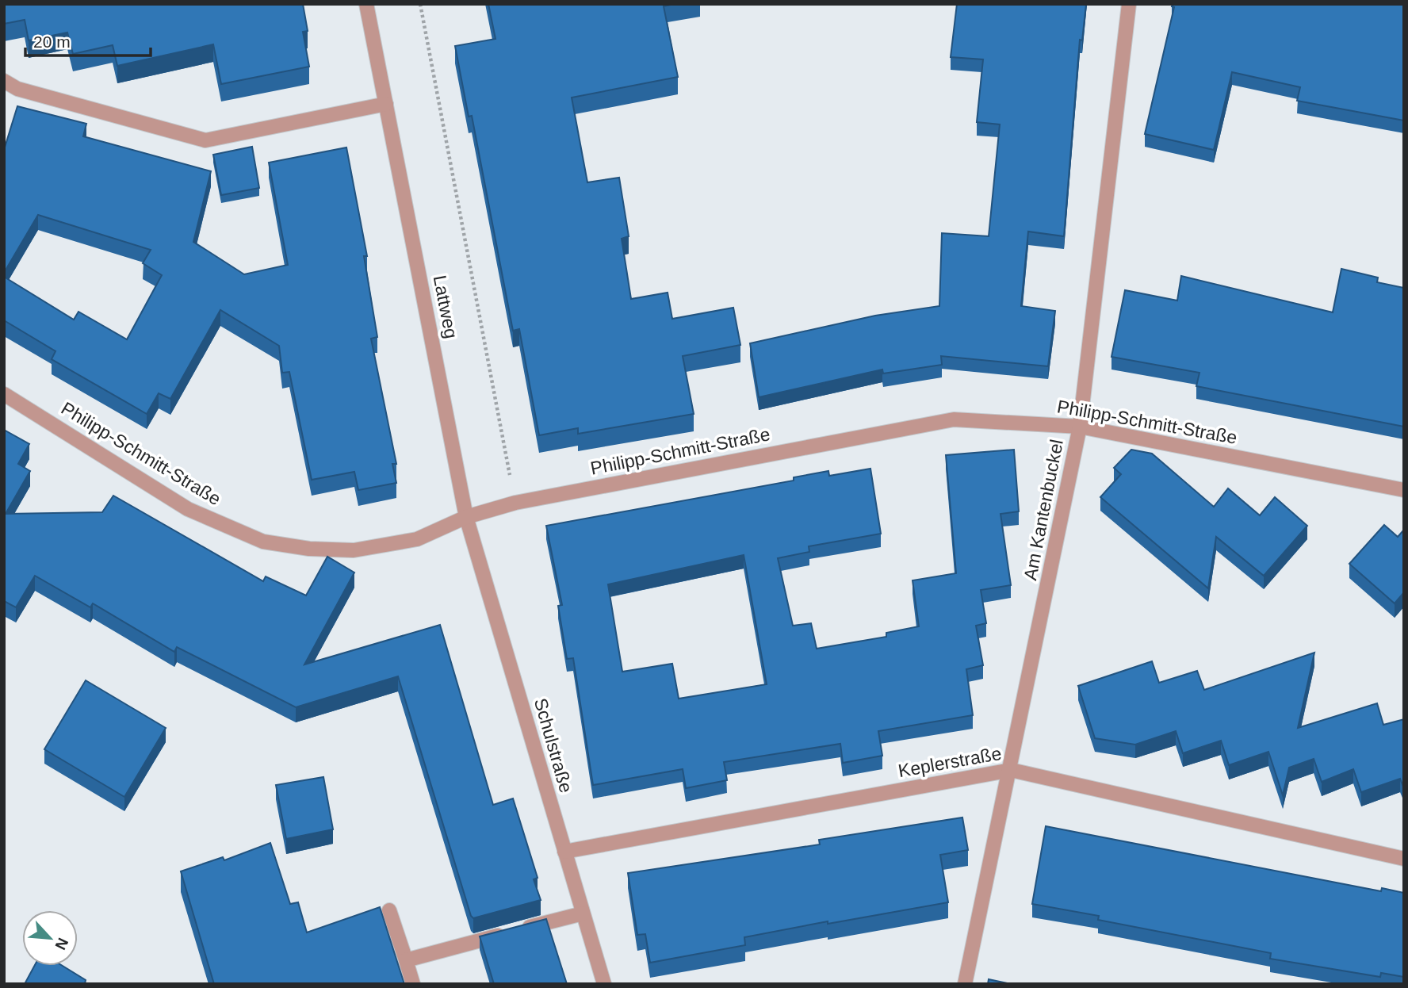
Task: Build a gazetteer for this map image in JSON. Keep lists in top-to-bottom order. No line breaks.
{"streets":{"street":["Lattweg","Philipp-Schmitt-Straße","Am Kantenbuckel","Schulstraße","Keplerstraße"]},"crossings":[["Lattweg","Philipp-Schmitt-Straße"],["Lattweg","Schulstraße"],["Philipp-Schmitt-Straße","Am Kantenbuckel"],["Philipp-Schmitt-Straße","Schulstraße"],["Am Kantenbuckel","Keplerstraße"],["Schulstraße","Keplerstraße"]],"scale_bar":"20 m","north":"bottom right"}
